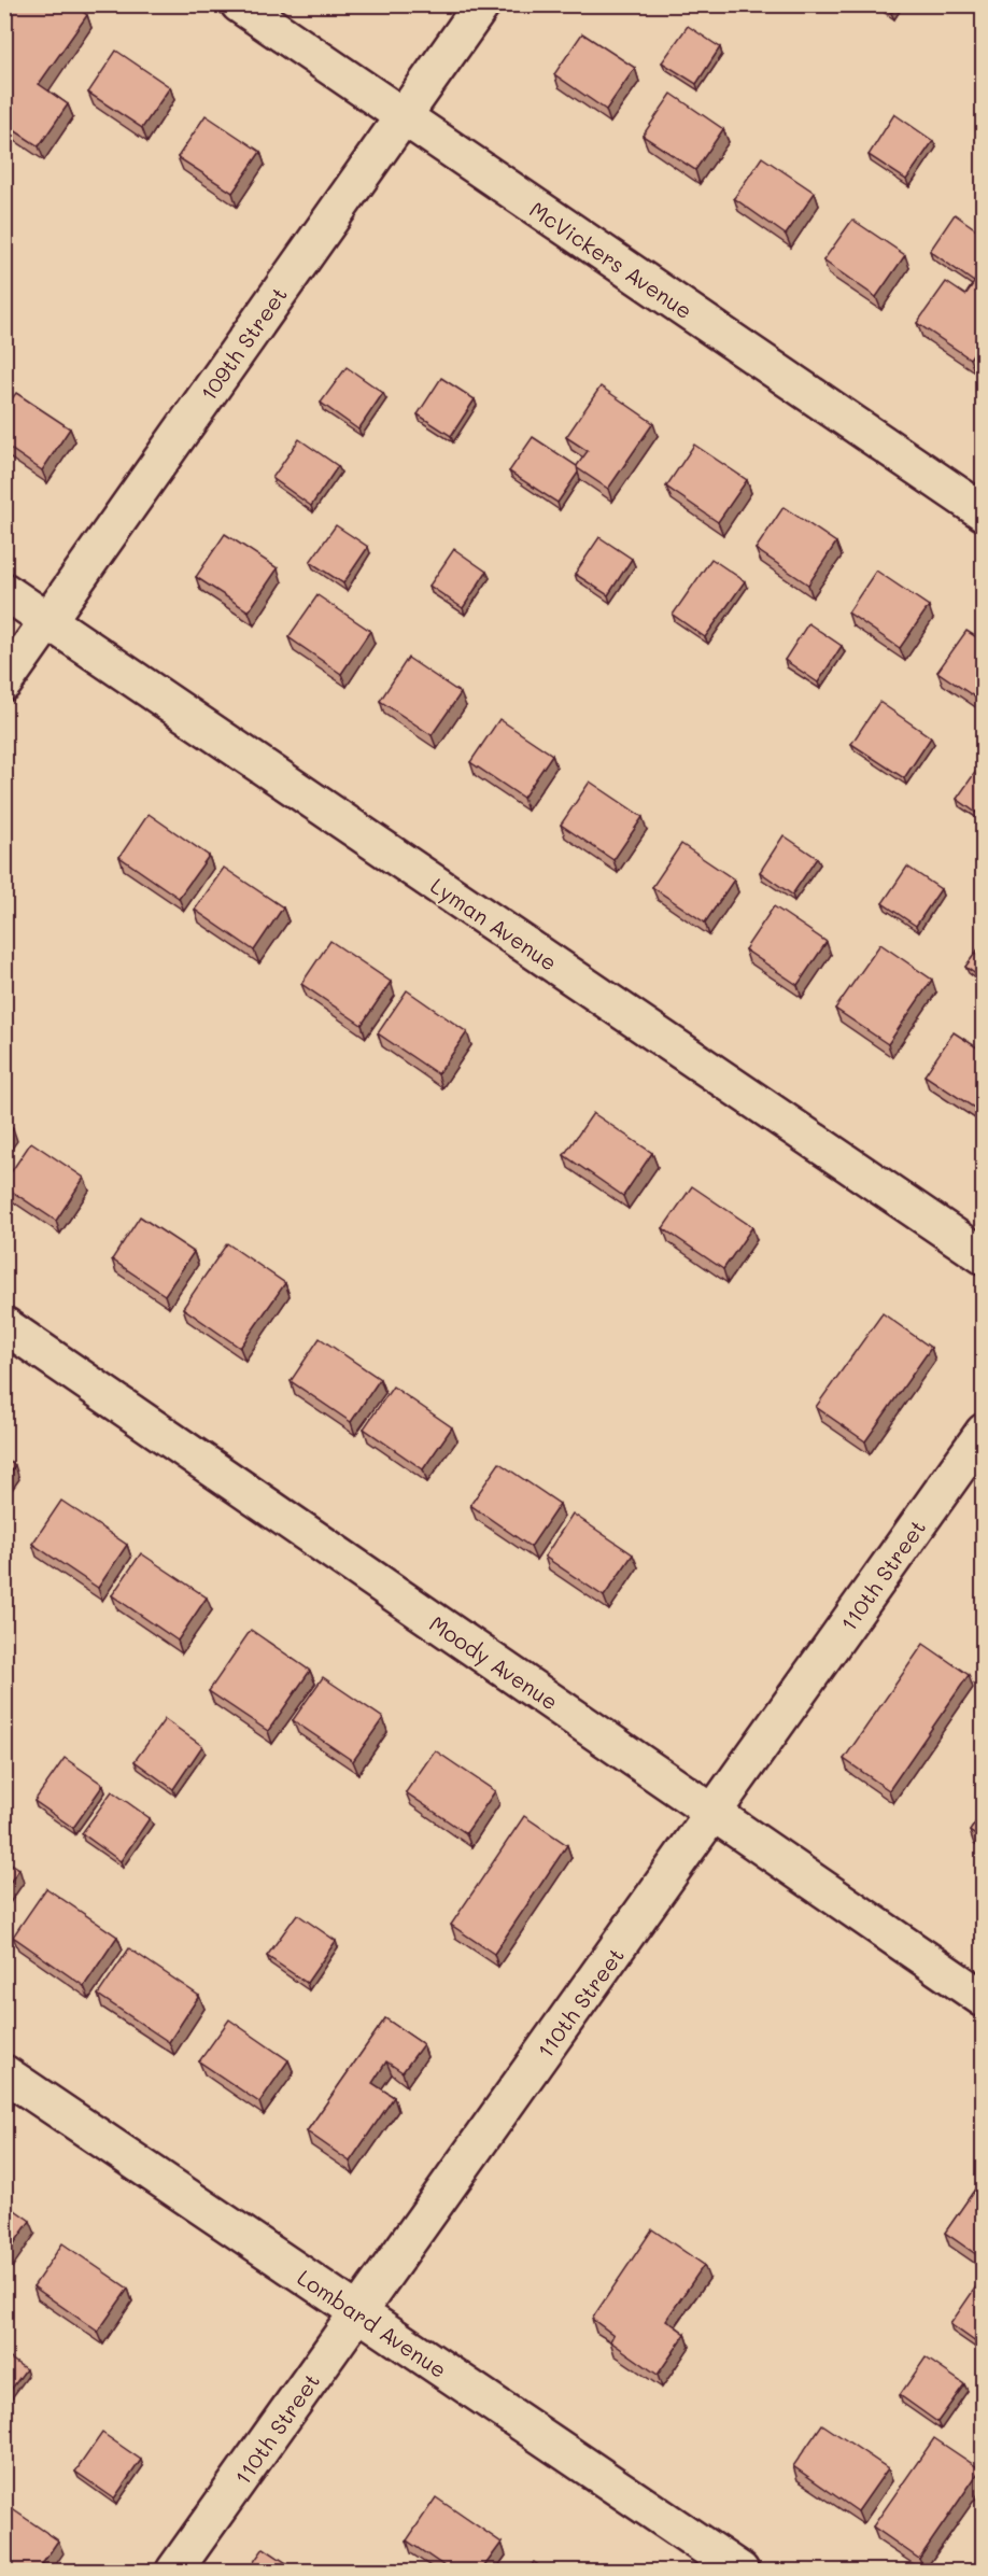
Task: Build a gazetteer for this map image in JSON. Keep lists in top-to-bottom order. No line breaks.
{"streets":{"street":["McVickers Avenue","109th Street","Lyman Avenue","110th Street","Moody Avenue","Lombard Avenue"]},"crossings":[["McVickers Avenue","109th Street"],["109th Street","Lyman Avenue"],["110th Street","Moody Avenue"],["110th Street","Lombard Avenue"]]}
